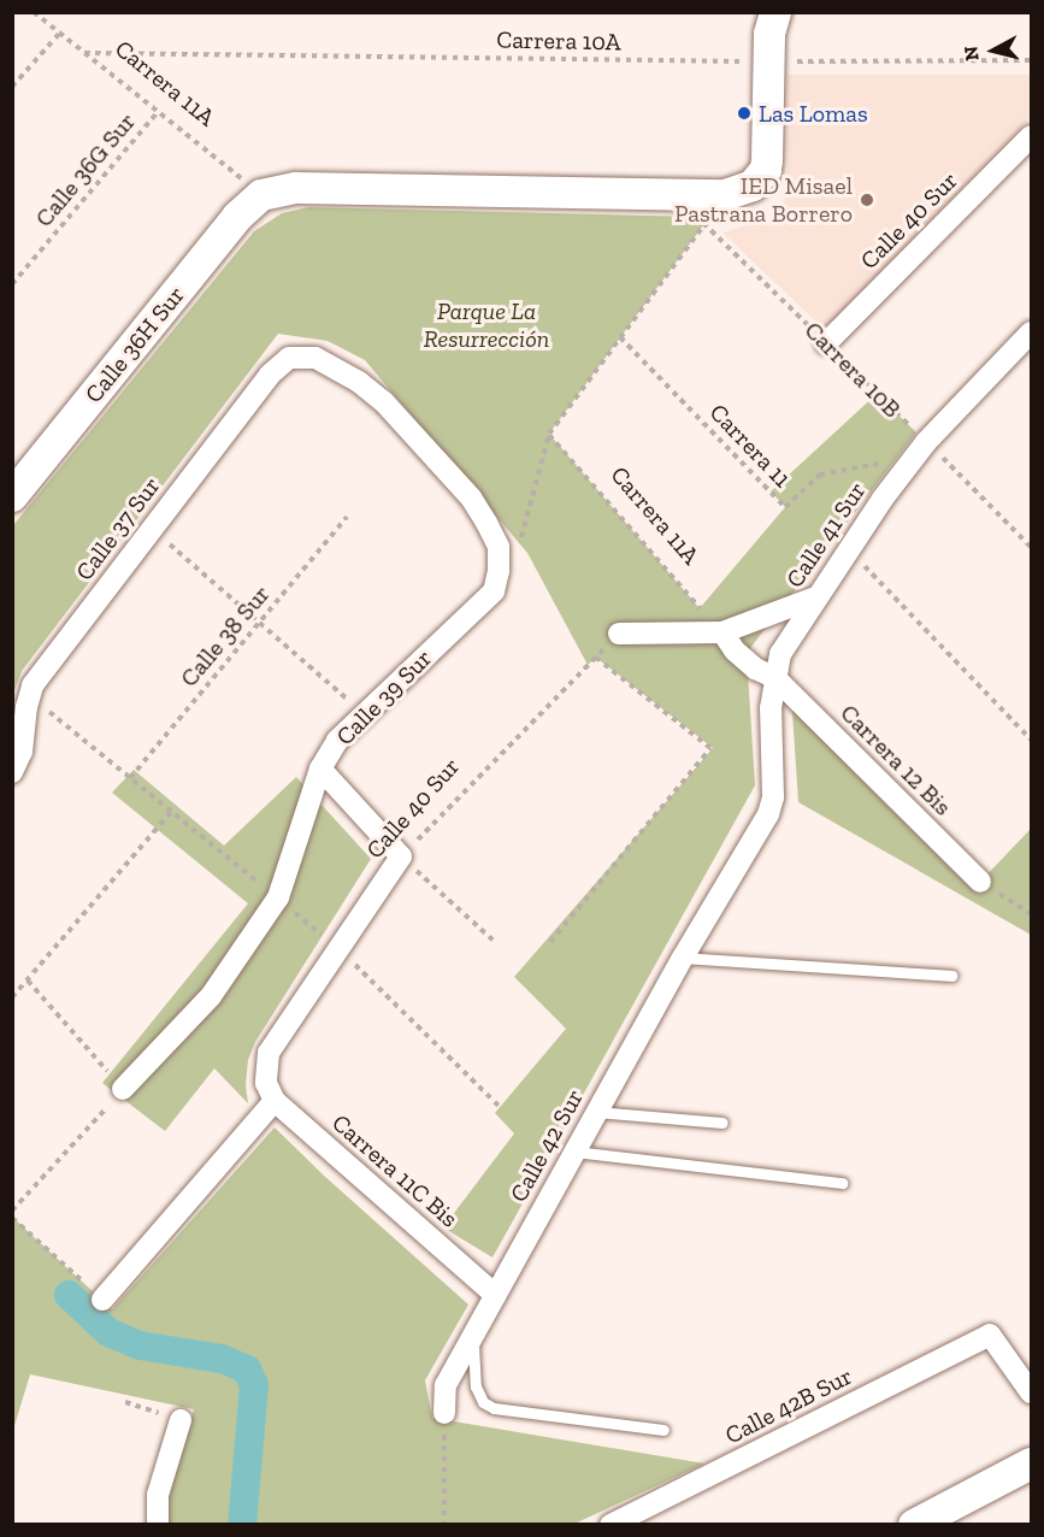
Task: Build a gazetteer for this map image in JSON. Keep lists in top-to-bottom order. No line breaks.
{"streets":{"street":["Calle 40 Sur","Calle 36H Sur","Calle 37 Sur","Calle 41 Sur","Calle 39 Sur","Carrera 12 Bis","Calle 42 Sur","Carrera 11C Bis","Calle 42B Sur"],"path":["Carrera 10A","Carrera 11A","Calle 36G Sur","Carrera 10B","Carrera 11","Calle 38 Sur"]},"crossings":[["Carrera 10A","Carrera 11A"],["Carrera 11A","Calle 36G Sur"],["Carrera 11A","Calle 36H Sur"],["Carrera 11A","Carrera 12 Bis"],["Calle 40 Sur","Carrera 10B"],["Calle 40 Sur","Carrera 11C Bis"],["Carrera 10B","Carrera 11"],["Carrera 10B","Calle 41 Sur"],["Carrera 11","Calle 41 Sur"],["Calle 37 Sur","Calle 39 Sur"],["Calle 41 Sur","Carrera 12 Bis"],["Calle 41 Sur","Calle 42 Sur"],["Calle 42 Sur","Carrera 11C Bis"]],"parks":["Parque La Resurrección"],"places":["Las Lomas","IED Misael Pastrana Borrero"],"north":"left"}
